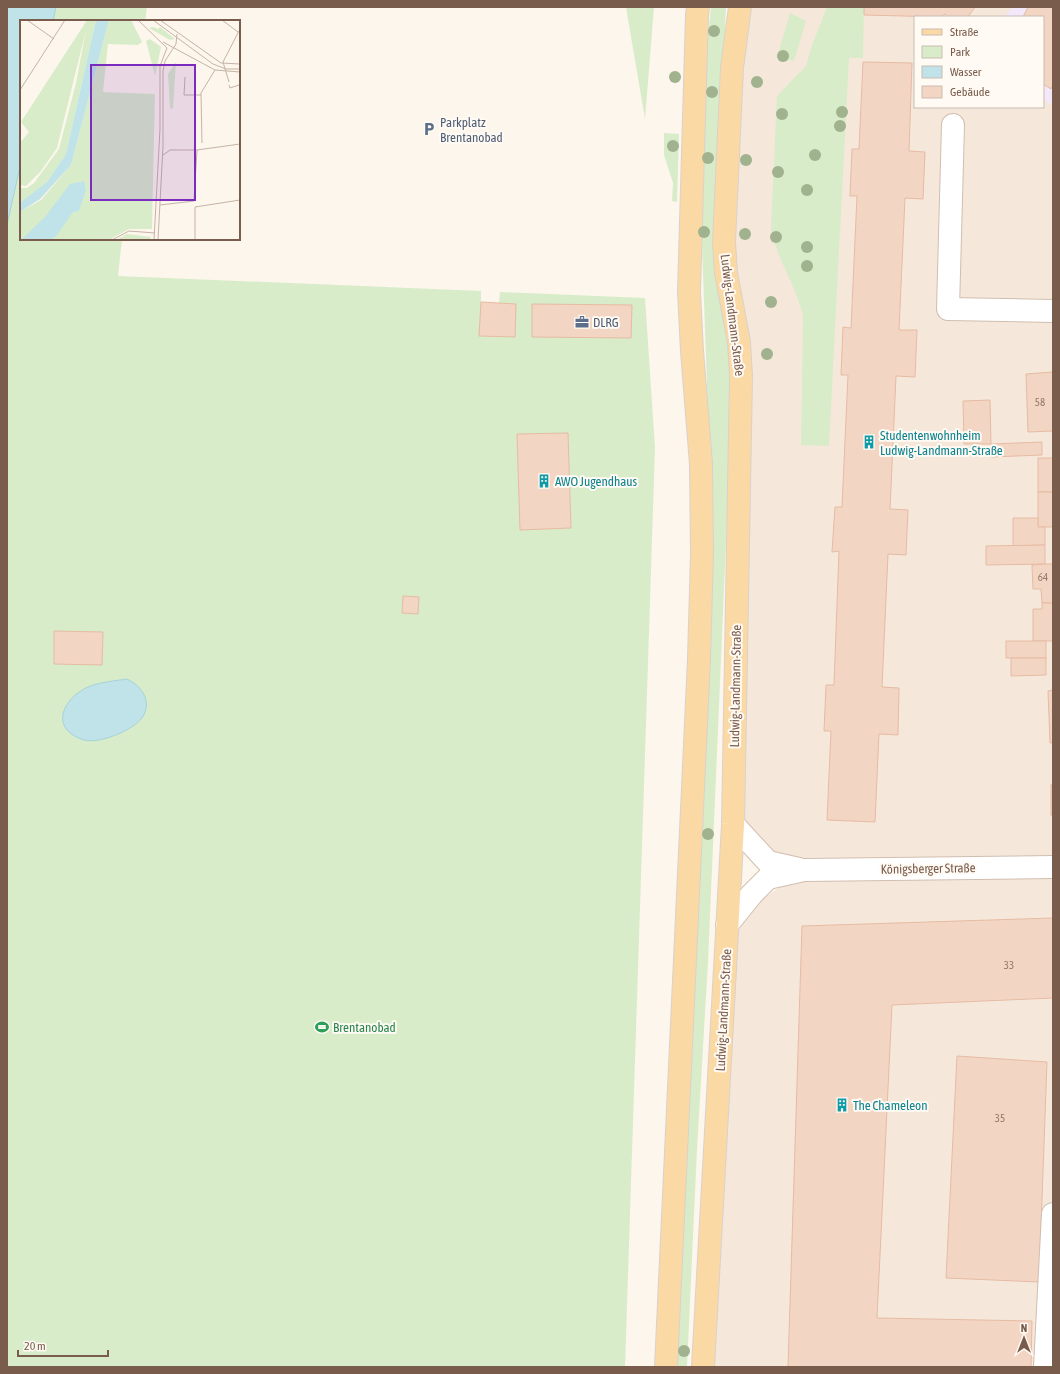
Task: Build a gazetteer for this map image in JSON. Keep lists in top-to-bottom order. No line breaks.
{"streets":{"main road":["Ludwig-Landmann-Straße"],"street":["Königsberger Straße"]},"crossings":[["Ludwig-Landmann-Straße","Königsberger Straße"]],"places":{"parking":["Parkplatz Brentanobad"],"office":["DLRG"],"building":["Studentenwohnheim Ludwig-Landmann-Straße","AWO Jugendhaus","The Chameleon"],"sports":["Brentanobad"]},"house_numbers":["58","64","33","35"],"legend":["Straße","Park","Wasser","Gebäude"],"scale_bar":"20 m","north":"top"}
